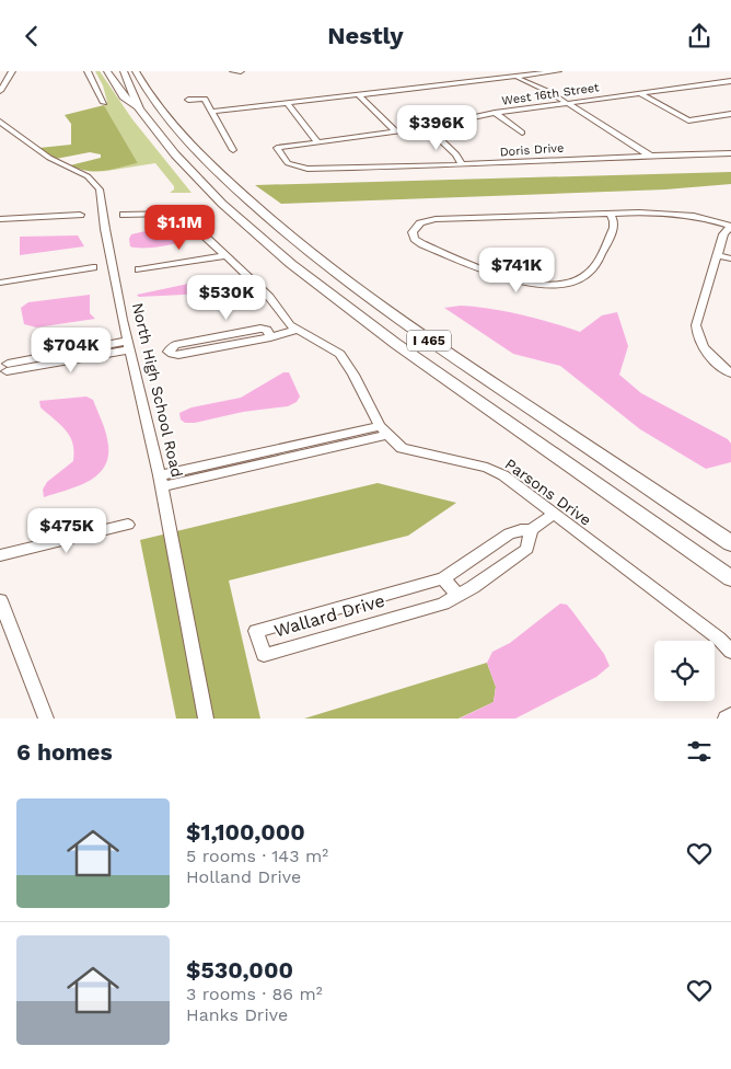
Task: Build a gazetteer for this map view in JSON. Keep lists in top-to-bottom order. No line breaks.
{"streets":{"highway":["I 465"],"street":["West 16th Street","Doris Drive","North High School Road","Parsons Drive","Wallard Drive"]},"crossings":[["West 16th Street","Doris Drive"],["Parsons Drive","Wallard Drive"]],"page":{"header":"Nestly","price":["$396K","$1.1M","$741K","$530K","$704K","$475K"],"heading":"6 homes","list":[{"name":"$1,100,000","note":"5 rooms · 143 m² · Holland Drive"},{"name":"$530,000","note":"3 rooms · 86 m² · Hanks Drive"}]}}
